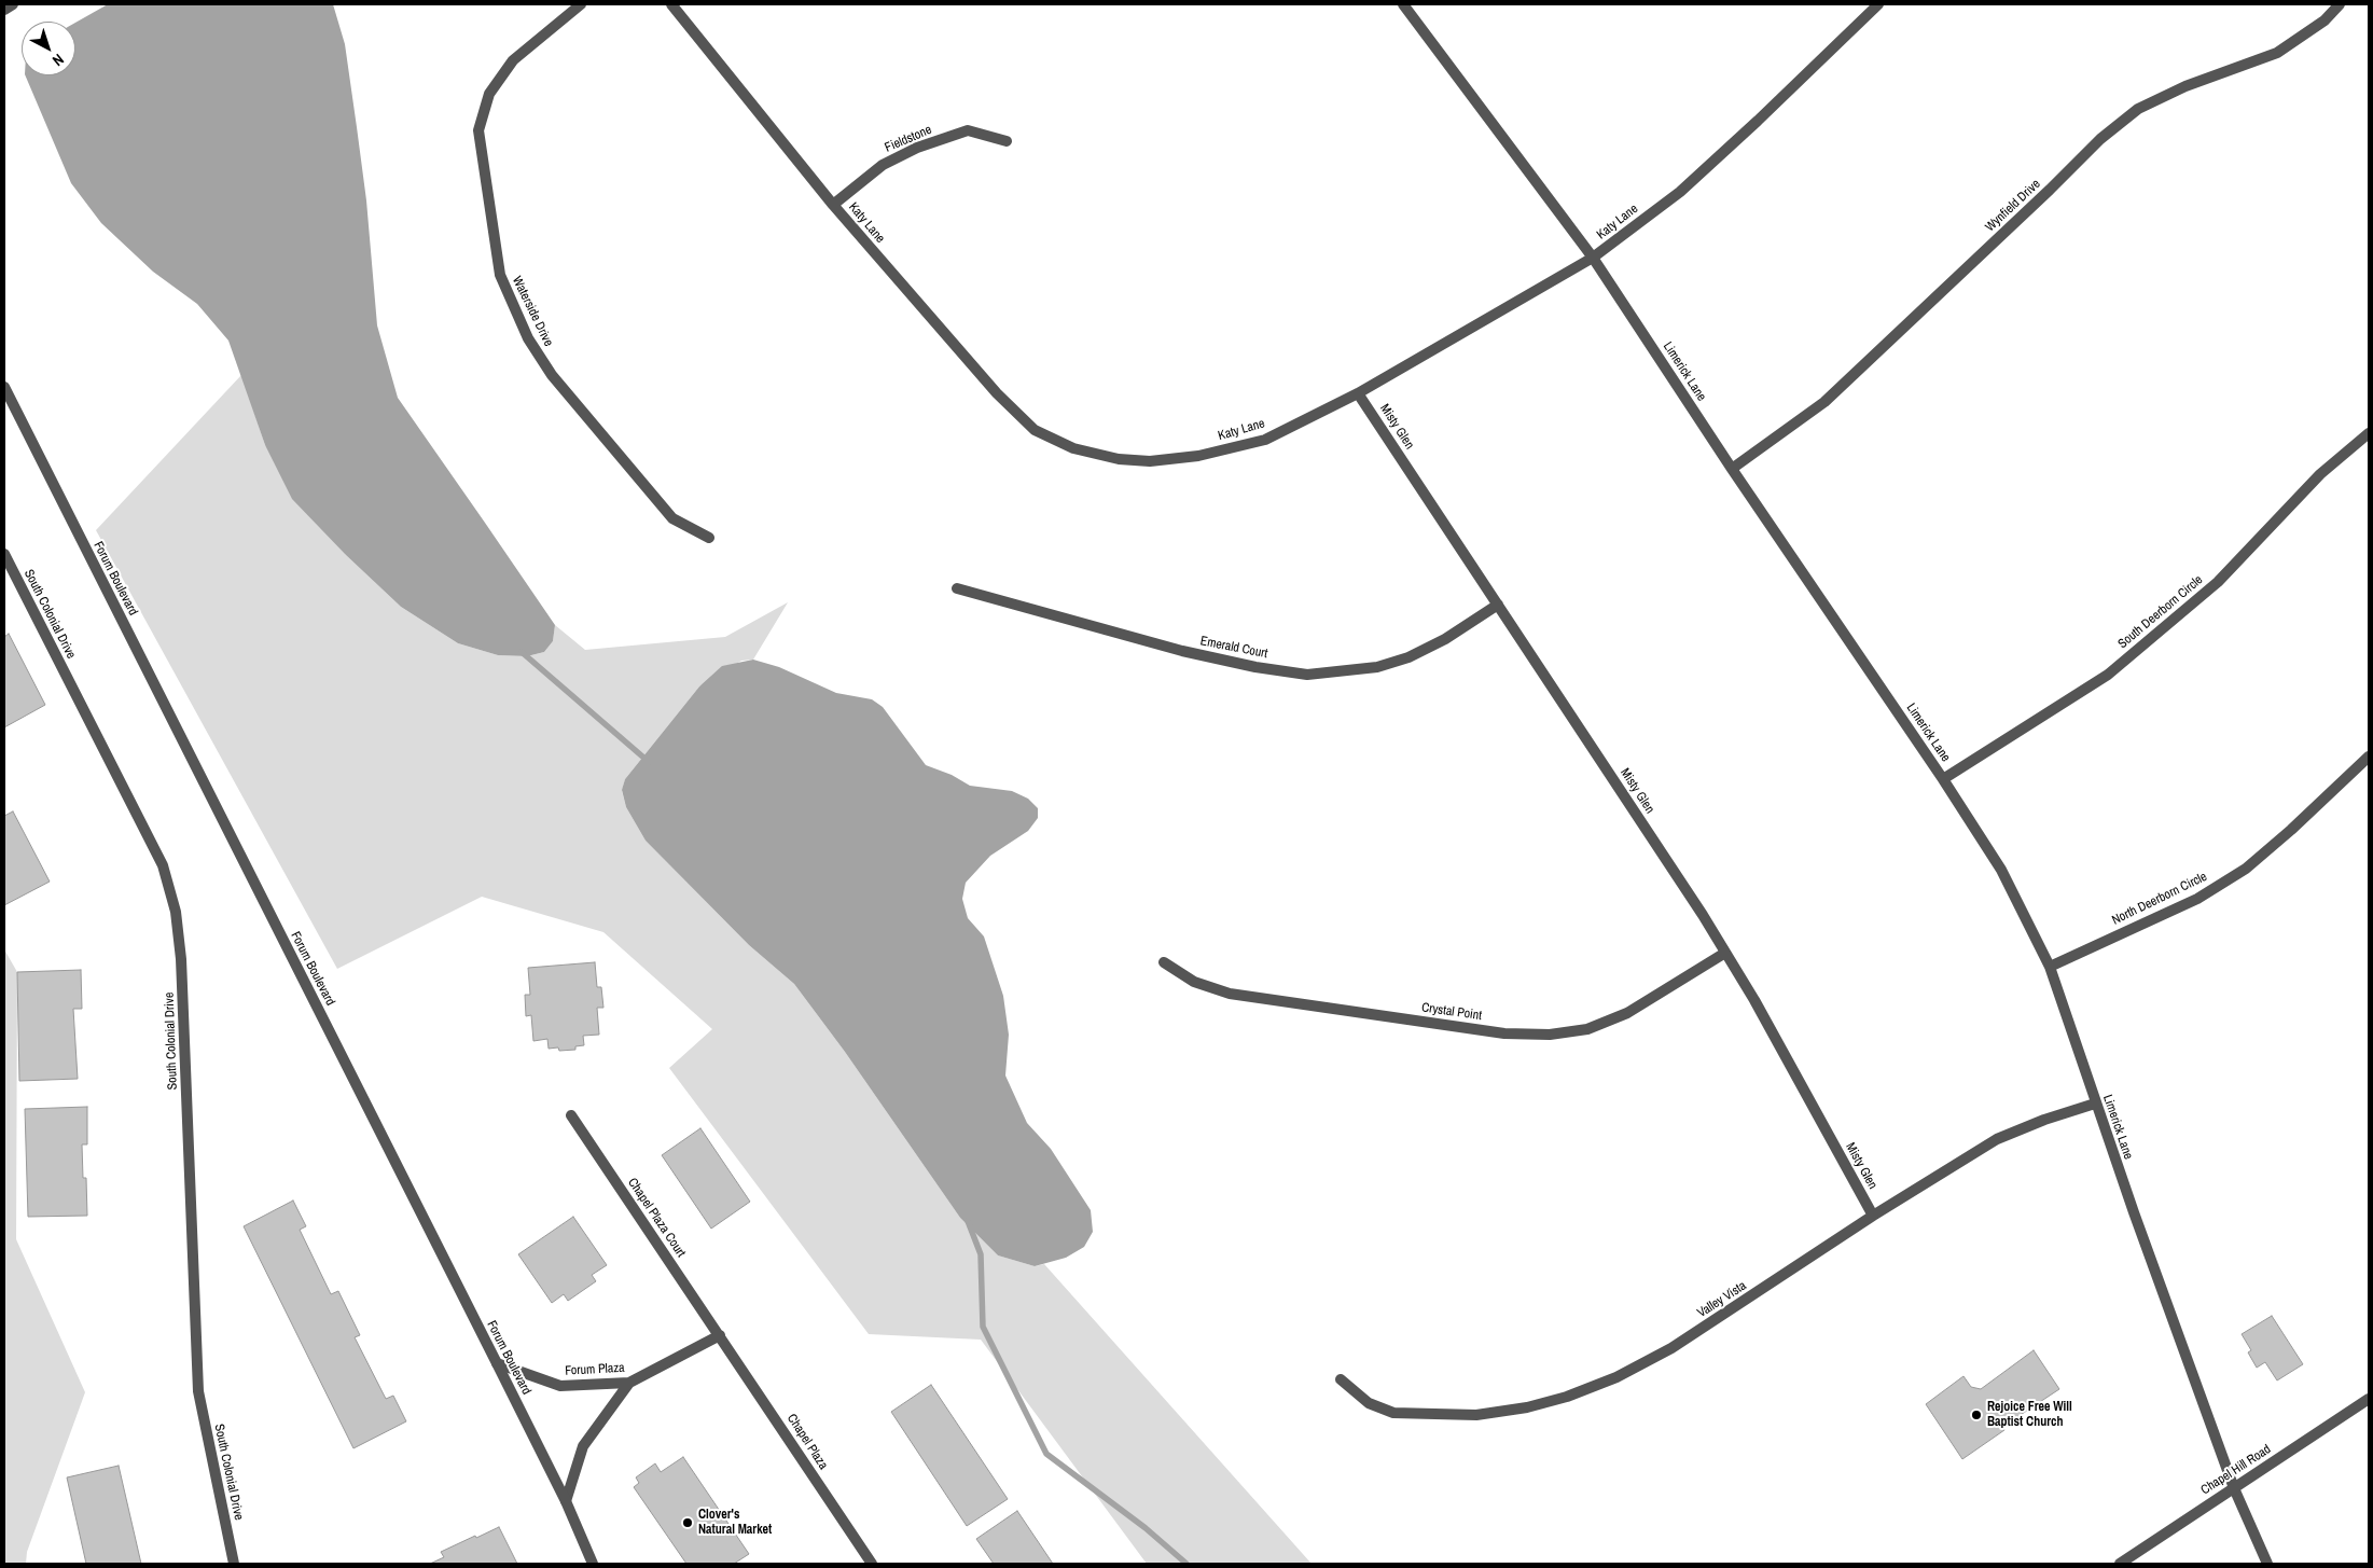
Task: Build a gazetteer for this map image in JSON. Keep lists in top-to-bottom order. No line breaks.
{"streets":{"street":["Fieldstone","Wynfield Drive","Katy Lane","Waterside Drive","Limerick Lane","Misty Glen","Forum Boulevard","South Deerborn Circle","South Colonial Drive","Emerald Court","North Deerborn Circle","Crystal Point","Chapel Plaza Court","Valley Vista","Forum Plaza","Chapel Plaza","Chapel Hill Road"]},"crossings":[["Fieldstone","Katy Lane"],["Wynfield Drive","Limerick Lane"],["Katy Lane","Limerick Lane"],["Katy Lane","Misty Glen"],["Limerick Lane","South Deerborn Circle"],["Limerick Lane","North Deerborn Circle"],["Limerick Lane","Valley Vista"],["Limerick Lane","Chapel Hill Road"],["Misty Glen","Emerald Court"],["Misty Glen","Crystal Point"],["Misty Glen","Valley Vista"],["Forum Boulevard","Forum Plaza"],["Chapel Plaza Court","Forum Plaza"],["Chapel Plaza Court","Chapel Plaza"],["Forum Plaza","Chapel Plaza"]],"places":["Rejoice Free Will Baptist Church","Clover's Natural Market"],"north":"bottom right"}
